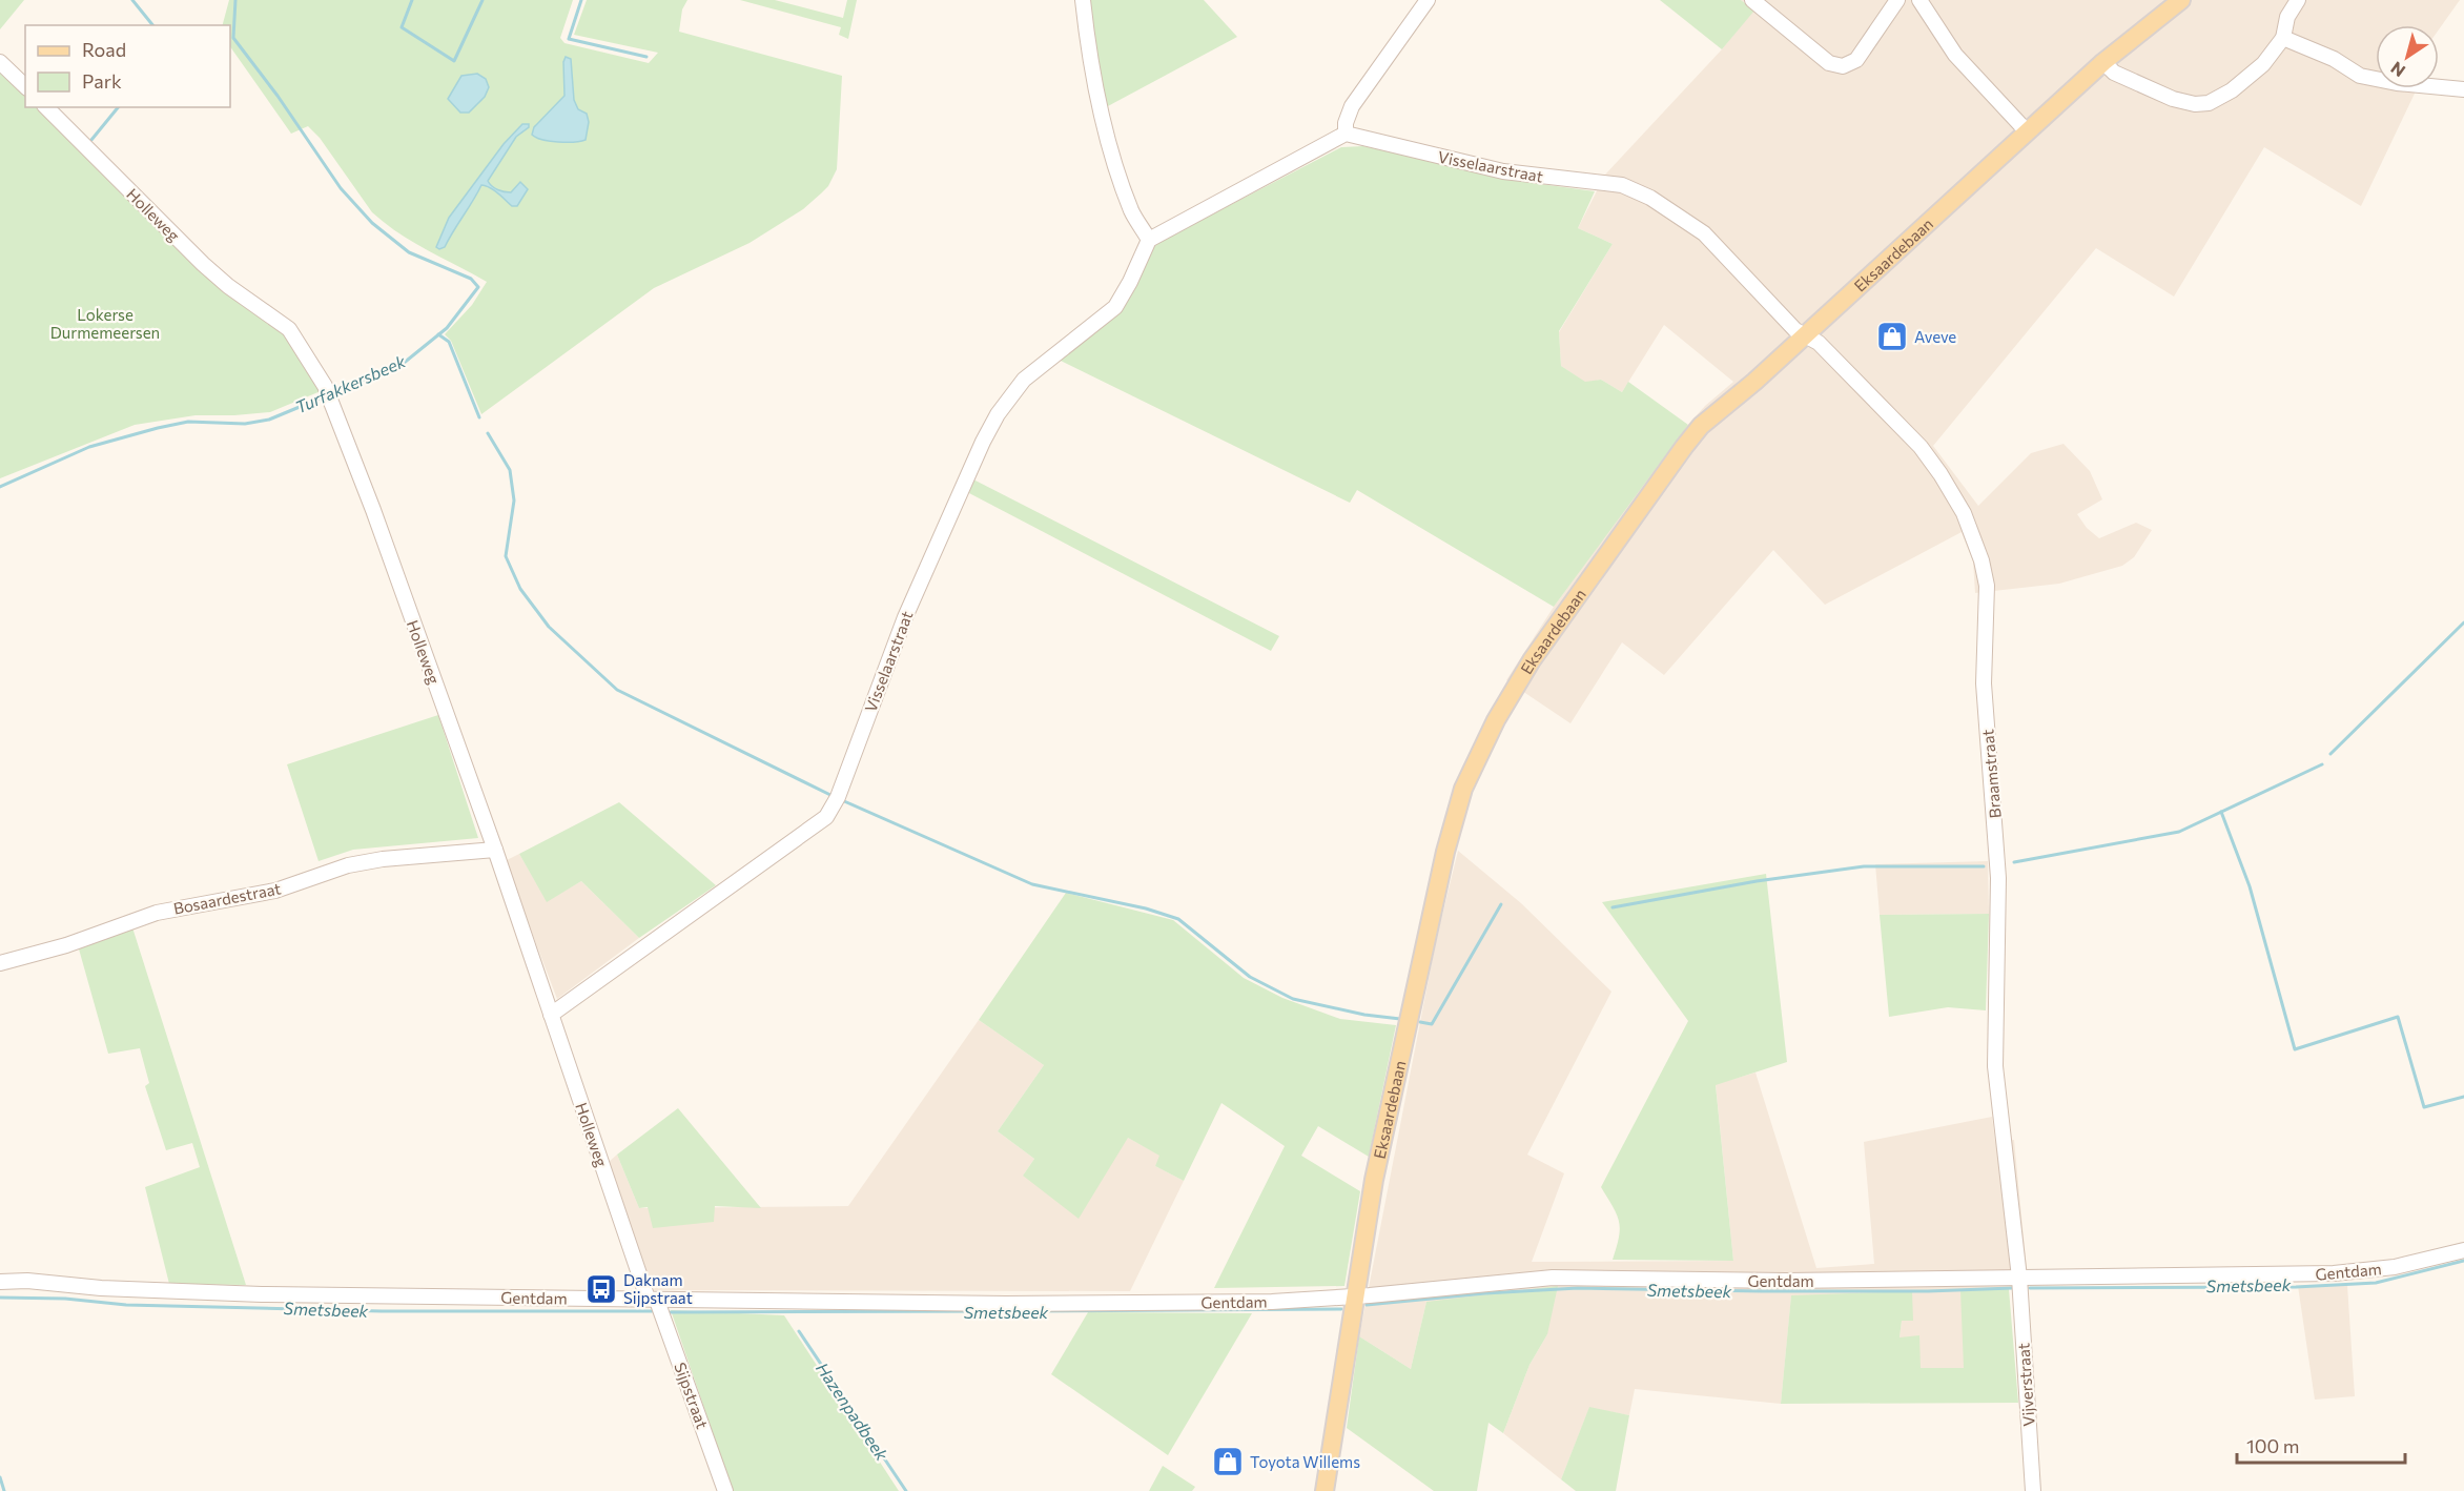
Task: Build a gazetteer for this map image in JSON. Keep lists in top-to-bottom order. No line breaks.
{"streets":{"main road":["Eksaardebaan"],"street":["Visselaarstraat","Holleweg","Braamstraat","Bosaardestraat","Gentdam","Vijverstraat","Sijpstraat"]},"crossings":[["Visselaarstraat","Holleweg"],["Visselaarstraat","Eksaardebaan"],["Visselaarstraat","Braamstraat"],["Holleweg","Bosaardestraat"],["Holleweg","Gentdam"],["Holleweg","Sijpstraat"],["Eksaardebaan","Braamstraat"],["Eksaardebaan","Gentdam"],["Braamstraat","Gentdam"],["Braamstraat","Vijverstraat"],["Gentdam","Vijverstraat"],["Gentdam","Sijpstraat"]],"water":["Turfakkersbeek","Smetsbeek","Hazenpadbeek"],"parks":["Lokerse Durmemeersen"],"places":{"shop":["Aveve","Toyota Willems"],"bus stop":["Daknam Sijpstraat"]},"legend":["Road","Park"],"scale_bar":"100 m","north":"bottom left"}
